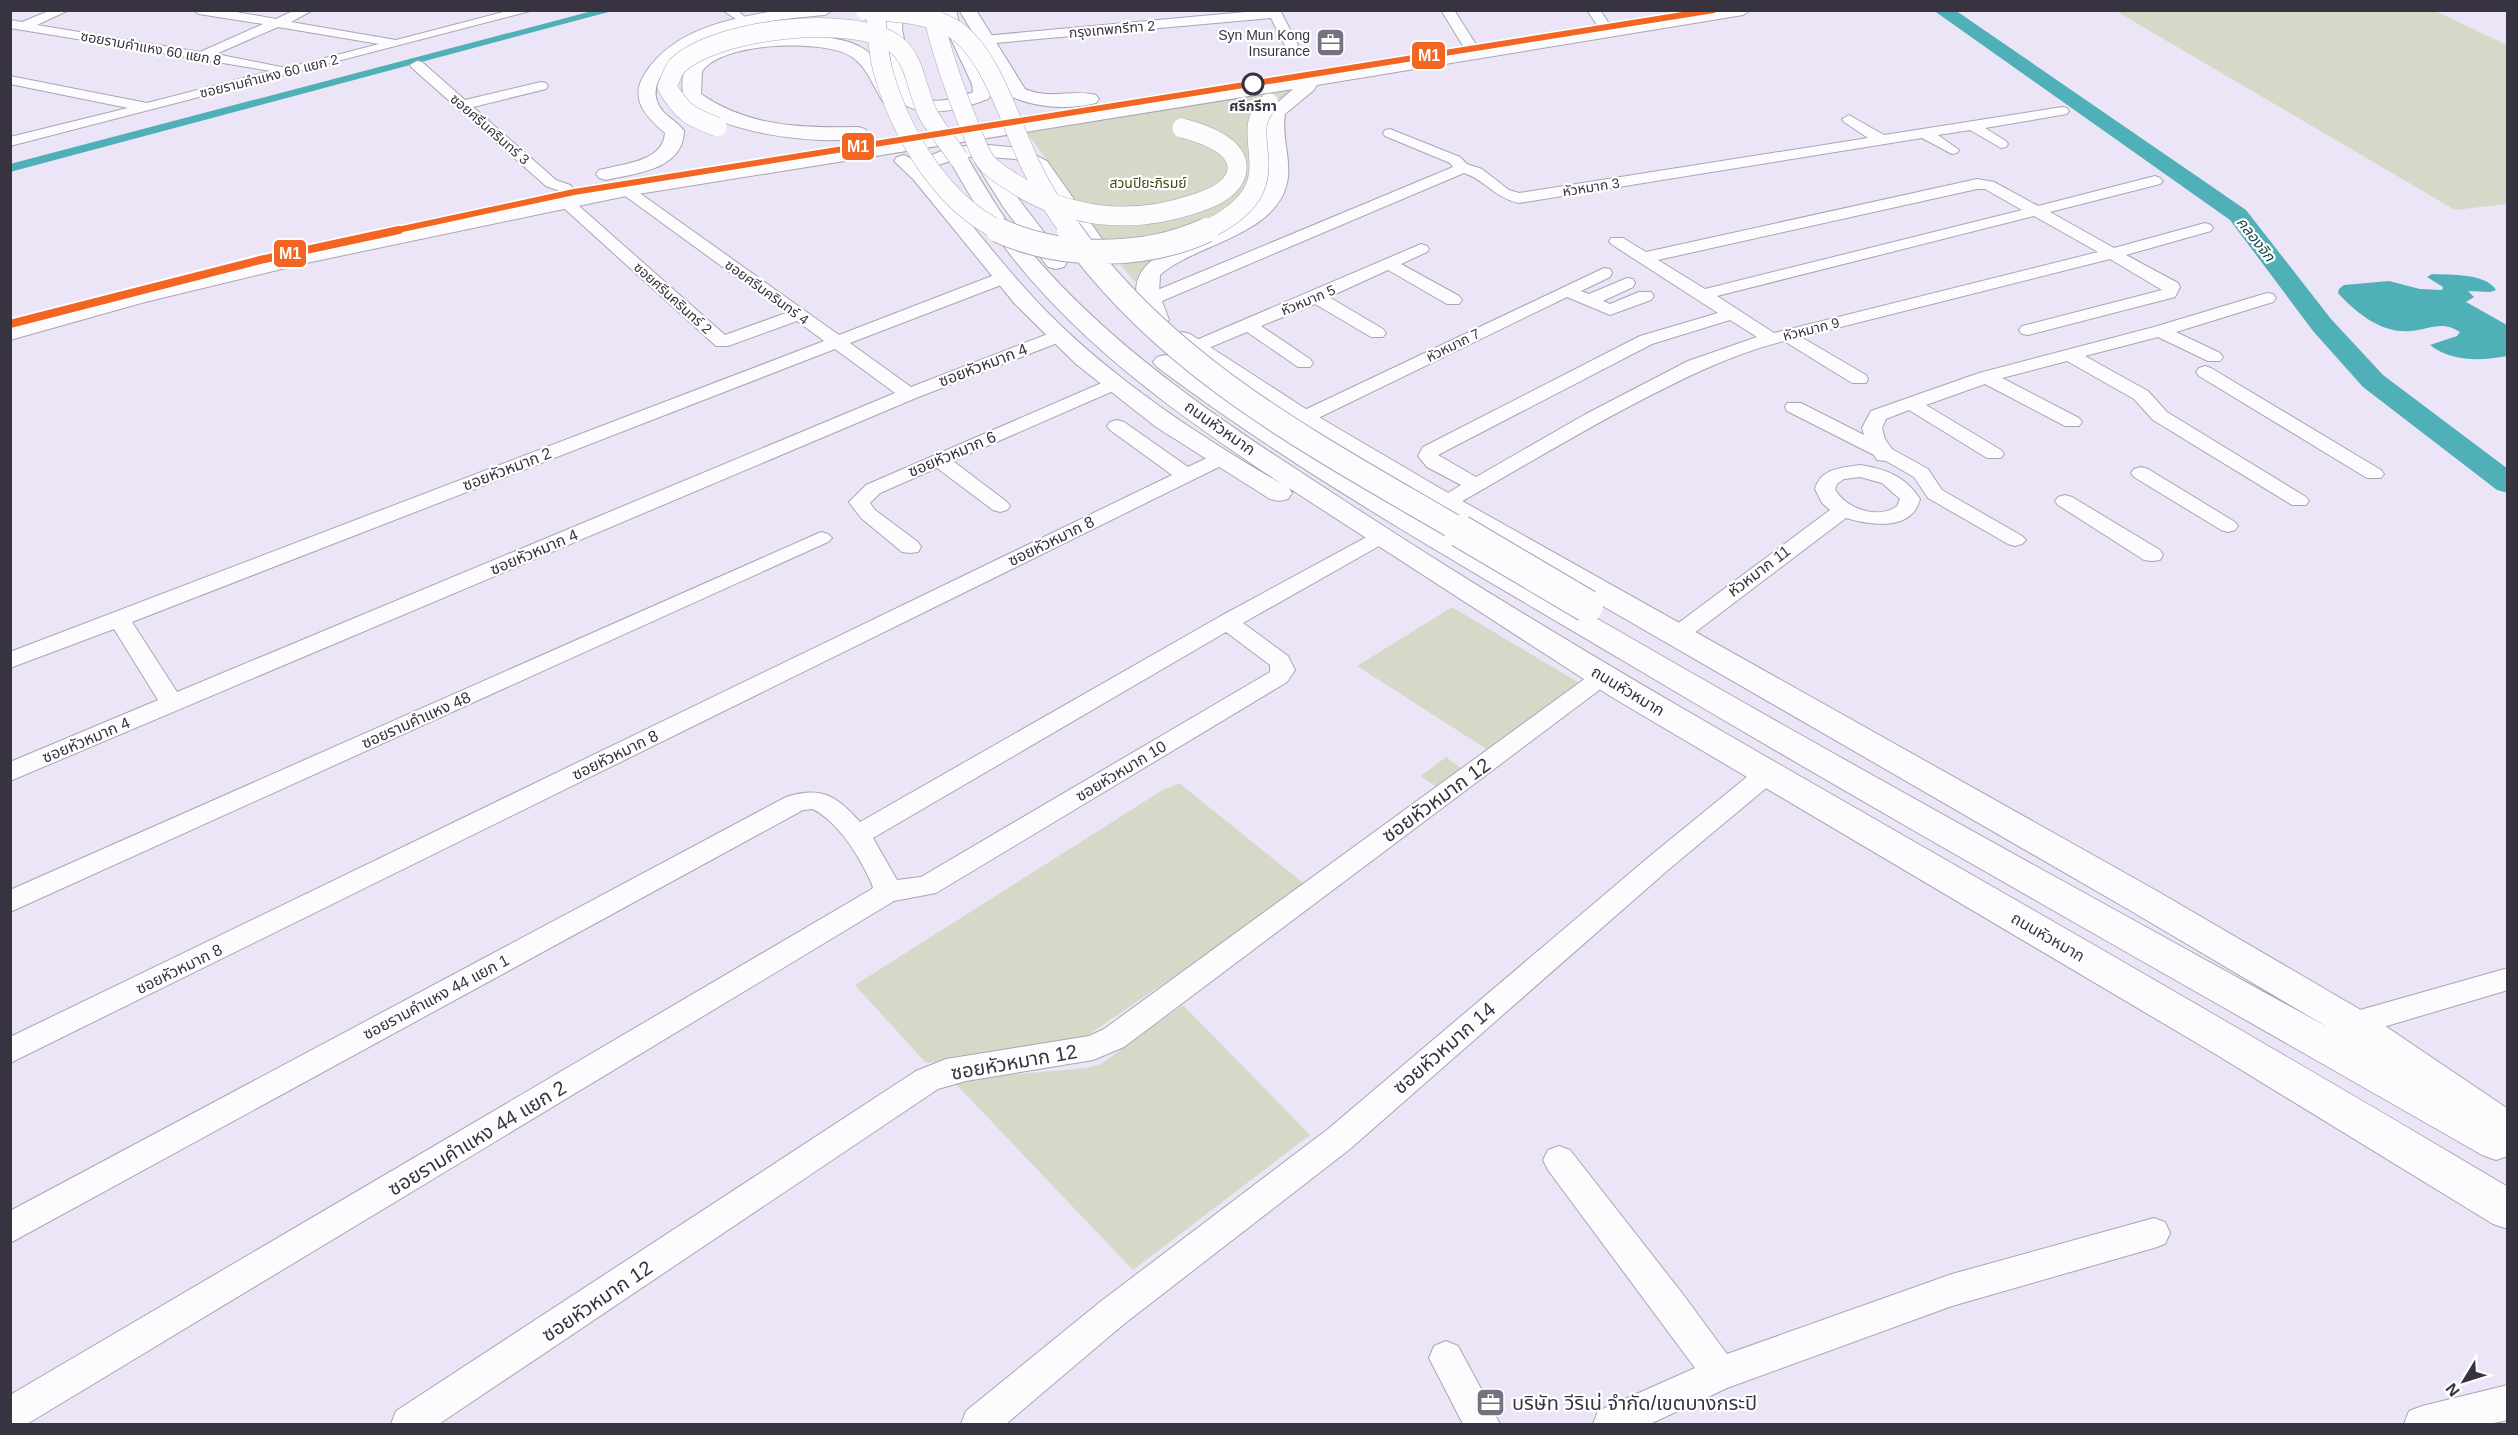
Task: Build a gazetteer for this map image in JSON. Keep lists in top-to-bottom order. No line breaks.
{"streets":{"main road":["ถนนหัวหมาก"],"street":["กรุงเทพกรีฑา 2","ซอยรามคำแหง 60 แยก 8","ซอยรามคำแหง 60 แยก 2","ซอยศรีนครินทร์ 3","หัวหมาก 3","ซอยศรีนครินทร์ 4","ซอยศรีนครินทร์ 2","หัวหมาก 5","หัวหมาก 9","หัวหมาก 7","ซอยหัวหมาก 4","ซอยหัวหมาก 6","ซอยหัวหมาก 2","ซอยหัวหมาก 8","หัวหมาก 11","ซอยรามคำแหง 48","ซอยหัวหมาก 10","ซอยหัวหมาก 12","ซอยรามคำแหง 44 แยก 1","ซอยหัวหมาก 14","ซอยรามคำแหง 44 แยก 2"]},"crossings":[["ซอยรามคำแหง 60 แยก 8","ซอยรามคำแหง 60 แยก 2"],["ซอยศรีนครินทร์ 3","ซอยศรีนครินทร์ 2"],["ซอยศรีนครินทร์ 4","ซอยศรีนครินทร์ 2"],["ซอยศรีนครินทร์ 4","ซอยหัวหมาก 4"],["ซอยศรีนครินทร์ 4","ซอยหัวหมาก 2"],["หัวหมาก 5","ถนนหัวหมาก"],["ถนนหัวหมาก","ซอยหัวหมาก 12"],["ถนนหัวหมาก","ซอยหัวหมาก 14"],["ซอยหัวหมาก 10","ซอยรามคำแหง 44 แยก 2"]],"water":["คลองจิก"],"parks":["สวนปิยะภิรมย์"],"places":{"office":["Syn Mun Kong Insurance","บริษัท วีริเน่ จำกัด/เขตบางกระปิ"],"other":["ศรีกรีฑา"]},"lines":["transit line M1"],"north":"bottom left"}
